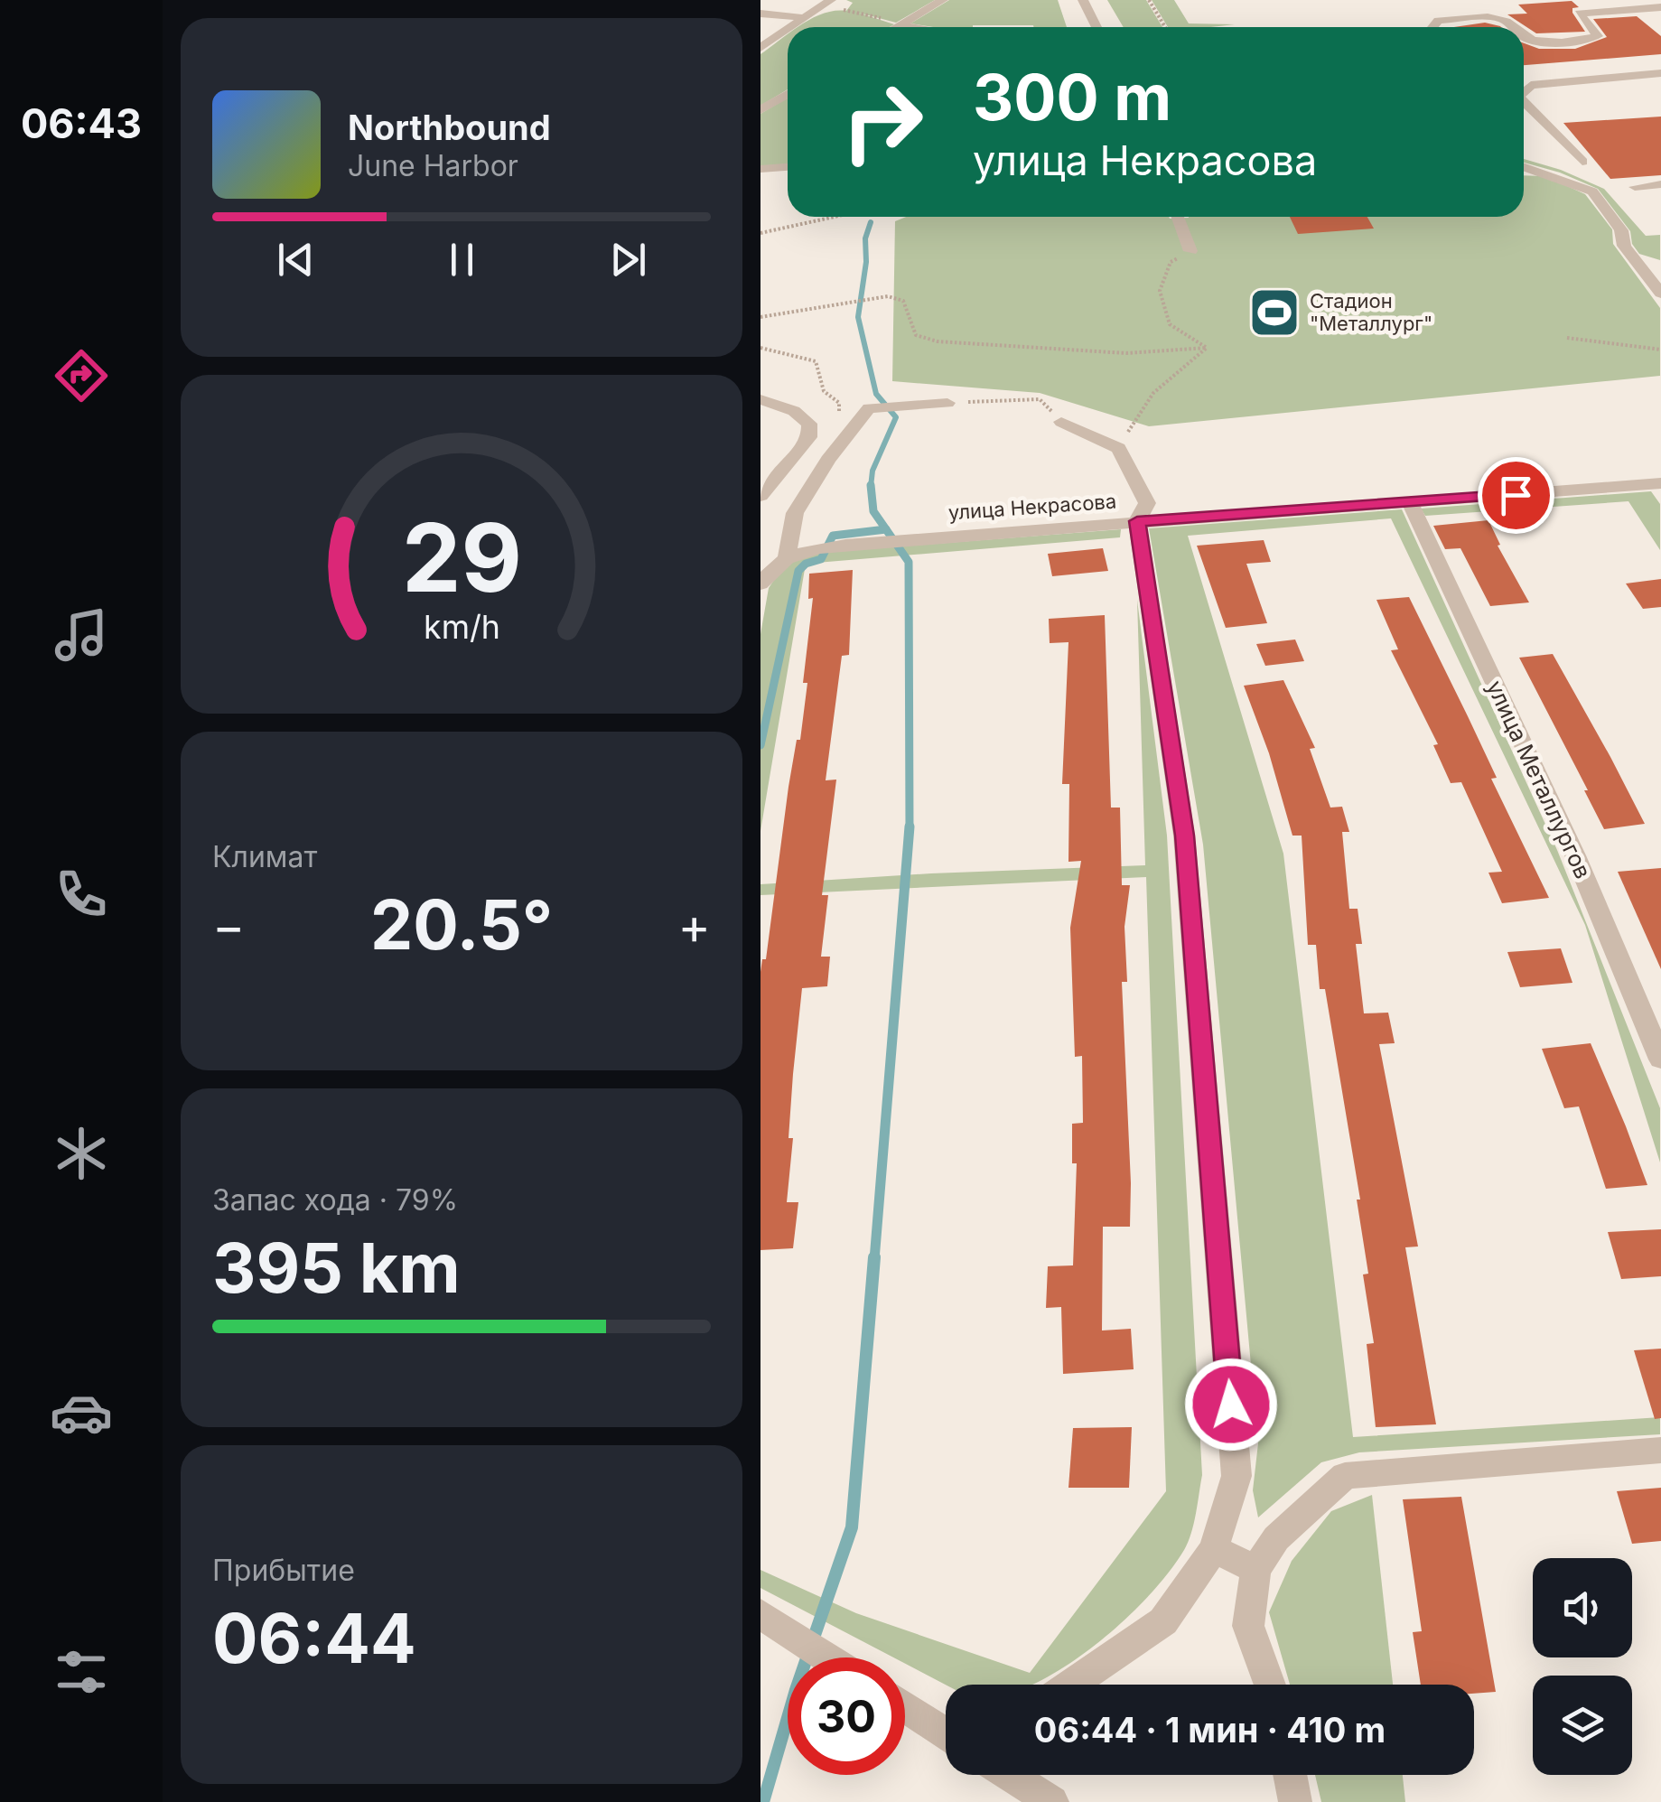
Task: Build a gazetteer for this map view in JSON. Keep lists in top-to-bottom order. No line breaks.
{"streets":{"street":["улица Некрасова","улица Металлургов"]},"crossings":[["улица Некрасова","улица Металлургов"]],"places":{"sports":["Стадион \"Металлург\""]},"page":{"tabs":"06:43","turn":["300 m","улица Некрасова"],"song":["Northbound","June Harbor"],"tile":["Климат",["Запас хода · 79%","395 km"],["Прибытие","06:44"]],"heat":["−","20.5°","+"],"limit":"30","trip":"06:44 · 1 мин · 410 m","gauge":["29","km/h"]}}
